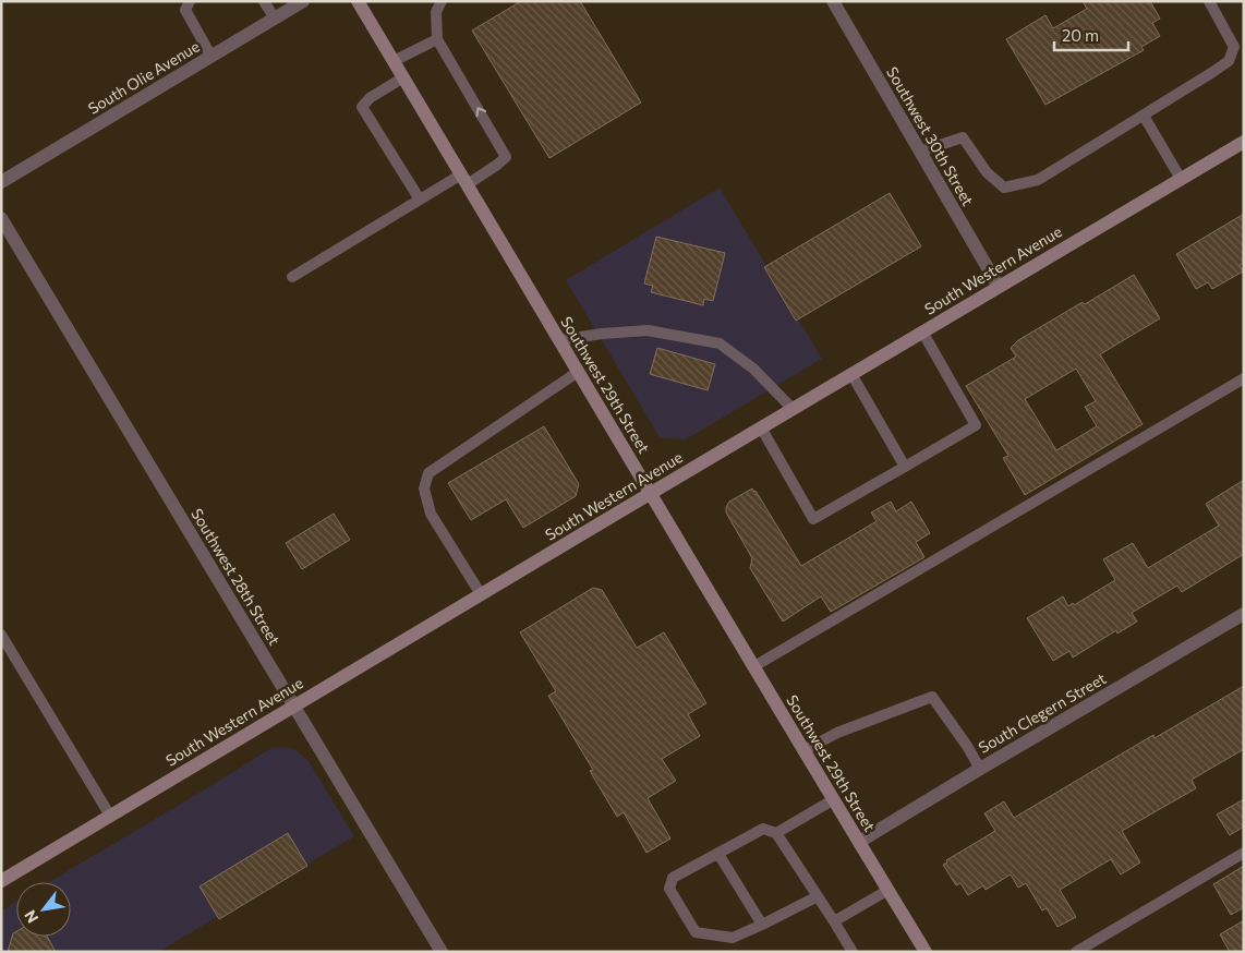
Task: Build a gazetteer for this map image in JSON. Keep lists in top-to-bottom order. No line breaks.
{"streets":{"main road":["South Western Avenue","Southwest 29th Street"],"street":["South Olie Avenue","Southwest 30th Street","Southwest 28th Street","South Clegern Street"]},"crossings":[["Southwest 30th Street","South Western Avenue"],["South Western Avenue","Southwest 29th Street"],["South Western Avenue","Southwest 28th Street"],["Southwest 29th Street","South Clegern Street"]],"scale_bar":"20 m","north":"bottom left"}
